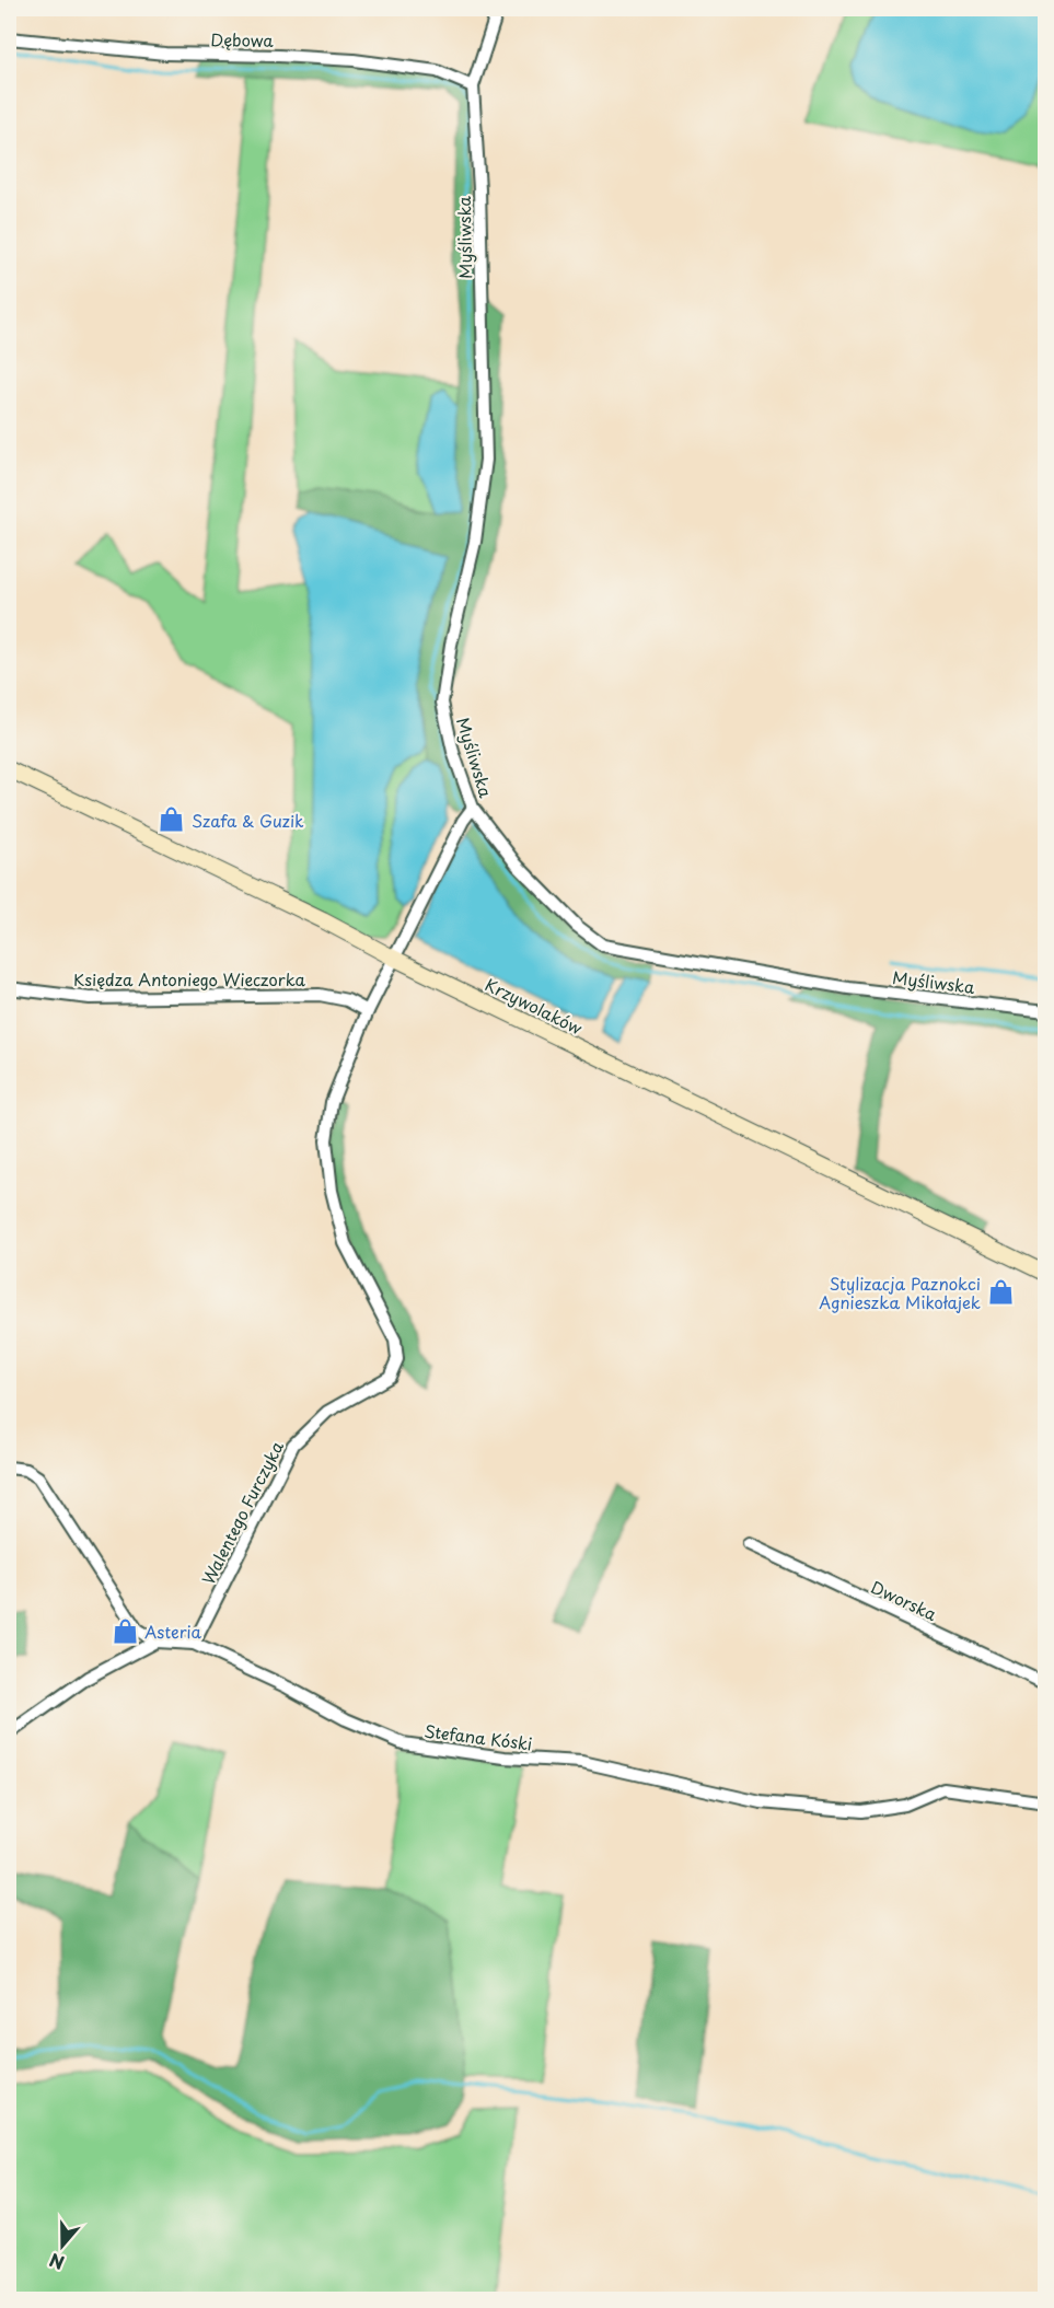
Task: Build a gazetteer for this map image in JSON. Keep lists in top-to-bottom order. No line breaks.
{"streets":{"street":["Dębowa","Myśliwska","Księdza Antoniego Wieczorka","Krzywolaków","Walentego Furczyka","Dworska","Stefana Kóski"]},"crossings":[["Dębowa","Myśliwska"],["Myśliwska","Walentego Furczyka"],["Księdza Antoniego Wieczorka","Walentego Furczyka"],["Krzywolaków","Walentego Furczyka"],["Walentego Furczyka","Stefana Kóski"]],"places":{"shop":["Szafa & Guzik","Stylizacja Paznokci Agnieszka Mikołajek","Asteria"]},"north":"bottom"}
